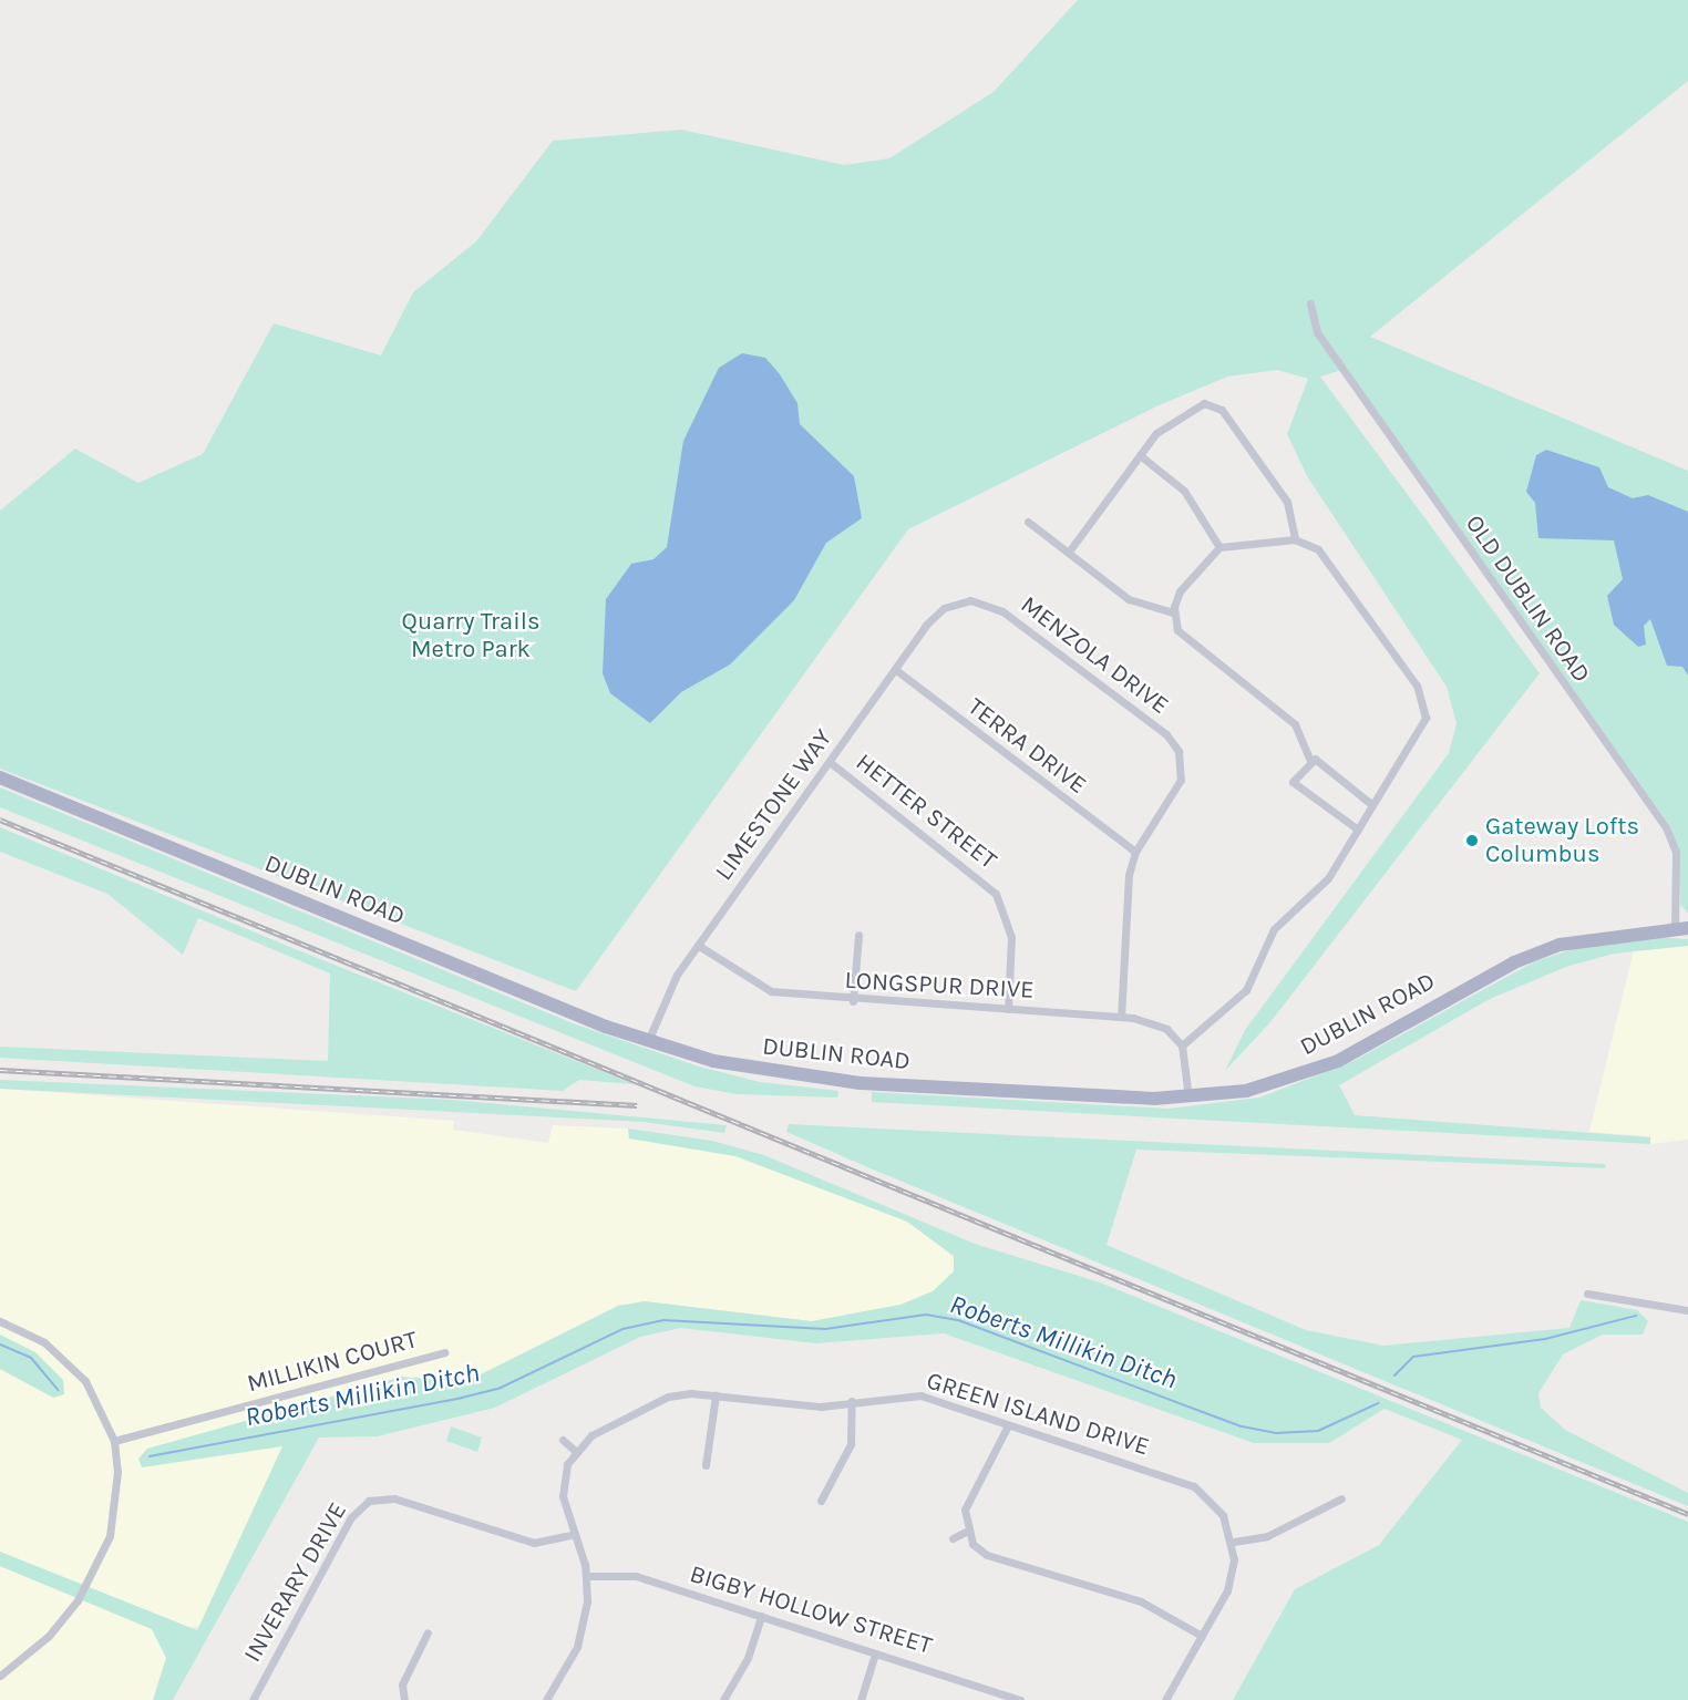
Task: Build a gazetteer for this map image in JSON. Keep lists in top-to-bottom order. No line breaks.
{"streets":{"main road":["DUBLIN ROAD"],"street":["OLD DUBLIN ROAD","MENZOLA DRIVE","TERRA DRIVE","LIMESTONE WAY","HETTER STREET","LONGSPUR DRIVE","MILLIKIN COURT","GREEN ISLAND DRIVE","INVERARY DRIVE","BIGBY HOLLOW STREET"]},"crossings":[["OLD DUBLIN ROAD","DUBLIN ROAD"],["MENZOLA DRIVE","TERRA DRIVE"],["MENZOLA DRIVE","LIMESTONE WAY"],["TERRA DRIVE","LIMESTONE WAY"],["LIMESTONE WAY","HETTER STREET"],["LIMESTONE WAY","DUBLIN ROAD"],["LIMESTONE WAY","LONGSPUR DRIVE"],["HETTER STREET","LONGSPUR DRIVE"]],"water":["Roberts Millikin Ditch"],"parks":["Quarry Trails Metro Park"],"places":["Gateway Lofts Columbus"]}
